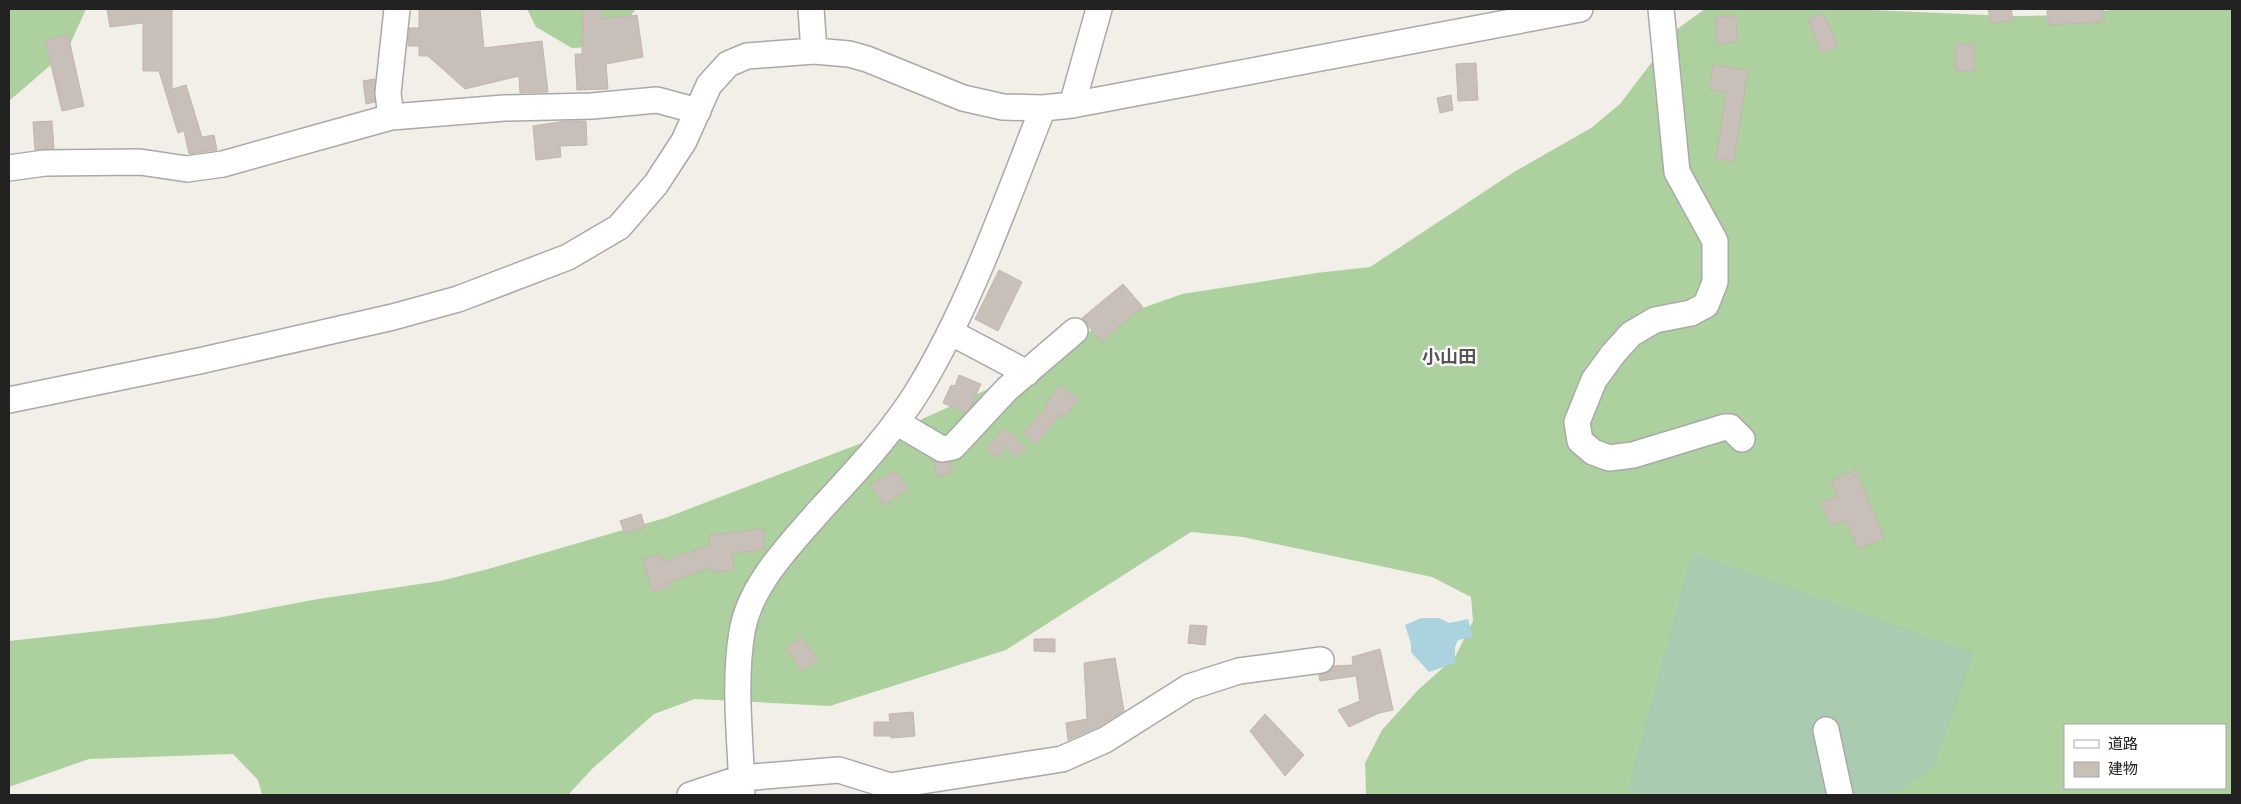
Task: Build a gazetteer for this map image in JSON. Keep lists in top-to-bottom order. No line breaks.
{"districts":["小山田"],"legend":["道路","建物"]}
